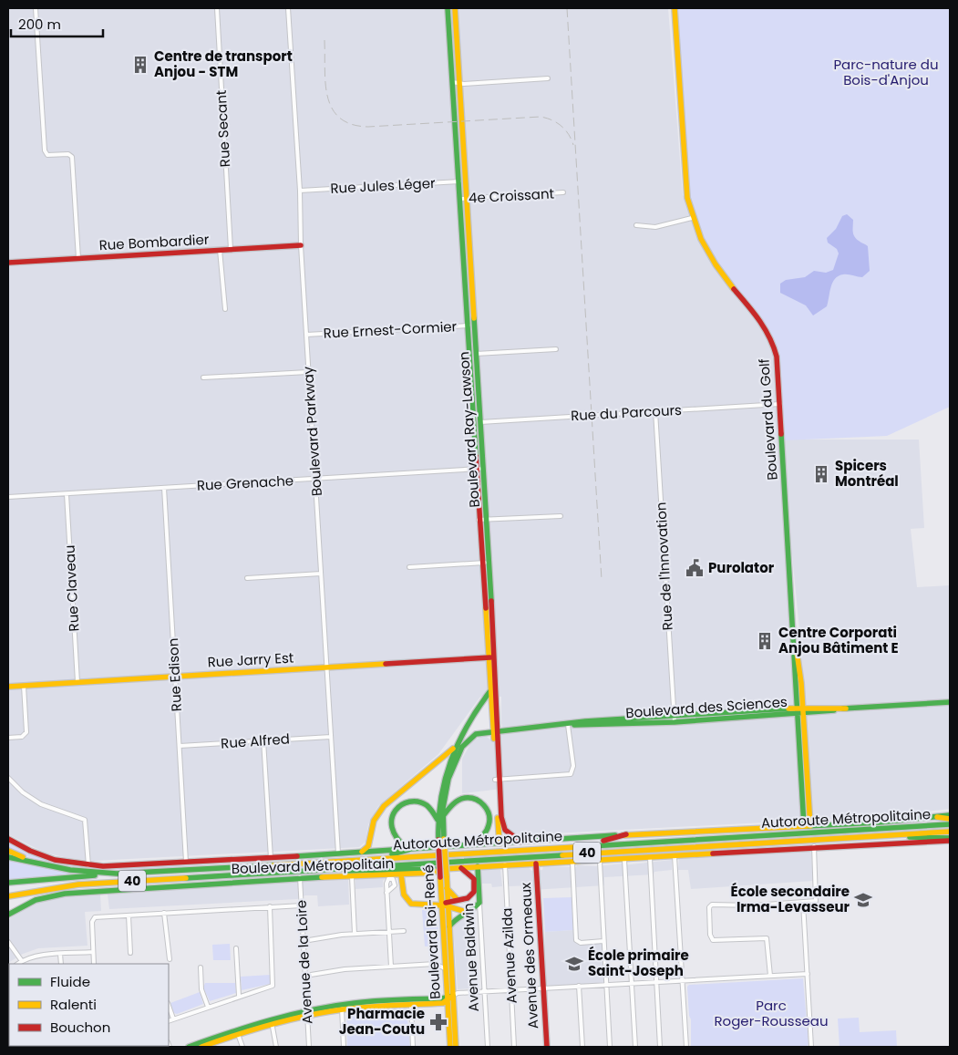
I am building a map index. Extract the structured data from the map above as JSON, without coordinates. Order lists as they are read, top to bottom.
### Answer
{
  "streets": {
    "main road": [
      "Rue Bombardier",
      "Boulevard du Golf",
      "Boulevard Ray-Lawson",
      "Rue Jarry Est",
      "Boulevard des Sciences",
      "Autoroute Métropolitaine",
      "40",
      "Boulevard Métropolitain",
      "Boulevard Roi-René",
      "Avenue des Ormeaux",
      "Avenue Baldwin"
    ],
    "street": [
      "Rue Secant",
      "Rue Jules Léger",
      "4e Croissant",
      "Rue Ernest-Cormier",
      "Rue du Parcours",
      "Boulevard Parkway",
      "Rue Grenache",
      "Rue de l'Innovation",
      "Rue Claveau",
      "Rue Edison",
      "Rue Alfred",
      "Avenue Azilda",
      "Avenue de la Loire"
    ]
  },
  "crossings": [
    ["Rue Secant", "Rue Bombardier"],
    ["Rue Jules Léger", "Boulevard Ray-Lawson"],
    ["Rue Jules Léger", "Boulevard Parkway"],
    ["4e Croissant", "Boulevard Ray-Lawson"],
    ["Rue Bombardier", "Boulevard Parkway"],
    ["Rue Ernest-Cormier", "Boulevard Ray-Lawson"],
    ["Rue Ernest-Cormier", "Boulevard Parkway"],
    ["Rue du Parcours", "Boulevard du Golf"],
    ["Rue du Parcours", "Boulevard Ray-Lawson"],
    ["Rue du Parcours", "Rue de l'Innovation"],
    ["Boulevard du Golf", "Boulevard des Sciences"],
    ["Boulevard du Golf", "Boulevard Métropolitain"],
    ["Boulevard Ray-Lawson", "Rue Grenache"],
    ["Boulevard Ray-Lawson", "Rue Jarry Est"],
    ["Boulevard Ray-Lawson", "Boulevard des Sciences"],
    ["Boulevard Ray-Lawson", "Boulevard Métropolitain"],
    ["Boulevard Ray-Lawson", "Boulevard Roi-René"],
    ["Boulevard Parkway", "Rue Grenache"],
    ["Boulevard Parkway", "Rue Jarry Est"],
    ["Boulevard Parkway", "Rue Alfred"],
    ["Boulevard Parkway", "Boulevard Métropolitain"],
    ["Rue Grenache", "Rue Claveau"],
    ["Rue Grenache", "Rue Edison"],
    ["Rue de l'Innovation", "Boulevard des Sciences"],
    ["Rue Claveau", "Rue Jarry Est"],
    ["Rue Jarry Est", "Rue Edison"],
    ["Rue Edison", "Rue Alfred"],
    ["Rue Edison", "Boulevard Métropolitain"],
    ["Boulevard des Sciences", "Boulevard Roi-René"],
    ["Boulevard Métropolitain", "Avenue Azilda"],
    ["Boulevard Métropolitain", "Avenue des Ormeaux"],
    ["Boulevard Métropolitain", "Avenue Baldwin"],
    ["Boulevard Métropolitain", "Avenue de la Loire"]
  ],
  "parks": ["Parc-nature du Bois-d'Anjou", "Parc Roger-Rousseau"],
  "places": {
    "building": ["Centre de transport Anjou - STM", "Spicers Montréal", "Centre Corporati Anjou Bâtiment E"],
    "public building": ["Purolator"],
    "school or university": ["École secondaire Irma-Levasseur", "École primaire Saint-Joseph"],
    "pharmacy": ["Pharmacie Jean-Coutu"]
  },
  "legend": ["Fluide", "Ralenti", "Bouchon"],
  "scale_bar": "200 m"
}
